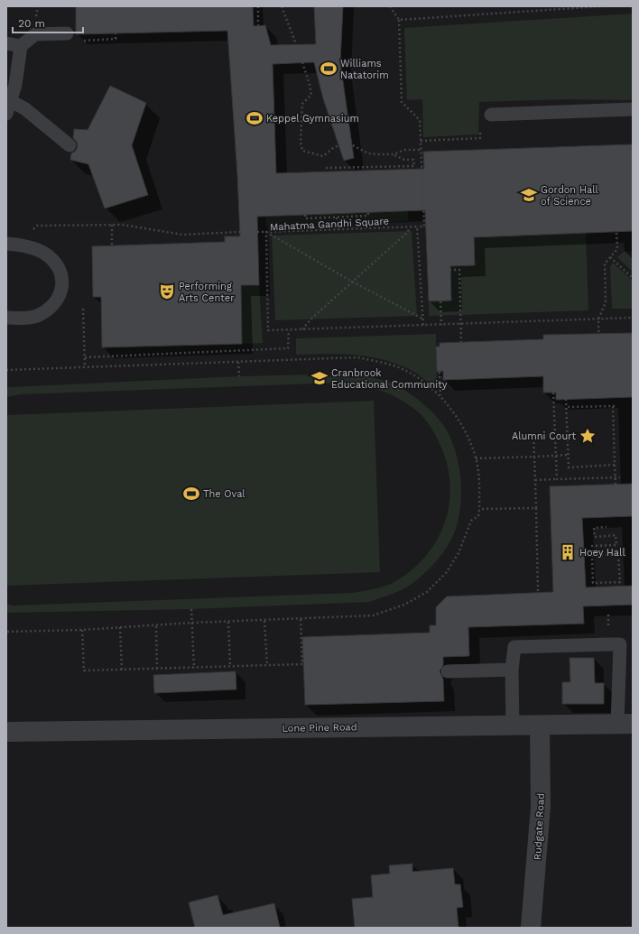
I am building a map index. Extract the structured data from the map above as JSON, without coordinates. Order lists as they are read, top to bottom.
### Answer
{
  "streets": {
    "street": ["Lone Pine Road", "Rudgate Road"],
    "path": ["Mahatma Gandhi Square"]
  },
  "crossings": [
    ["Lone Pine Road", "Rudgate Road"]
  ],
  "places": {
    "sports": ["Williams Natatorim", "Keppel Gymnasium", "The Oval"],
    "school or university": ["Gordon Hall of Science", "Cranbrook Educational Community"],
    "theatre": ["Performing Arts Center"],
    "place": ["Alumni Court"],
    "building": ["Hoey Hall"]
  },
  "scale_bar": "20 m"
}
